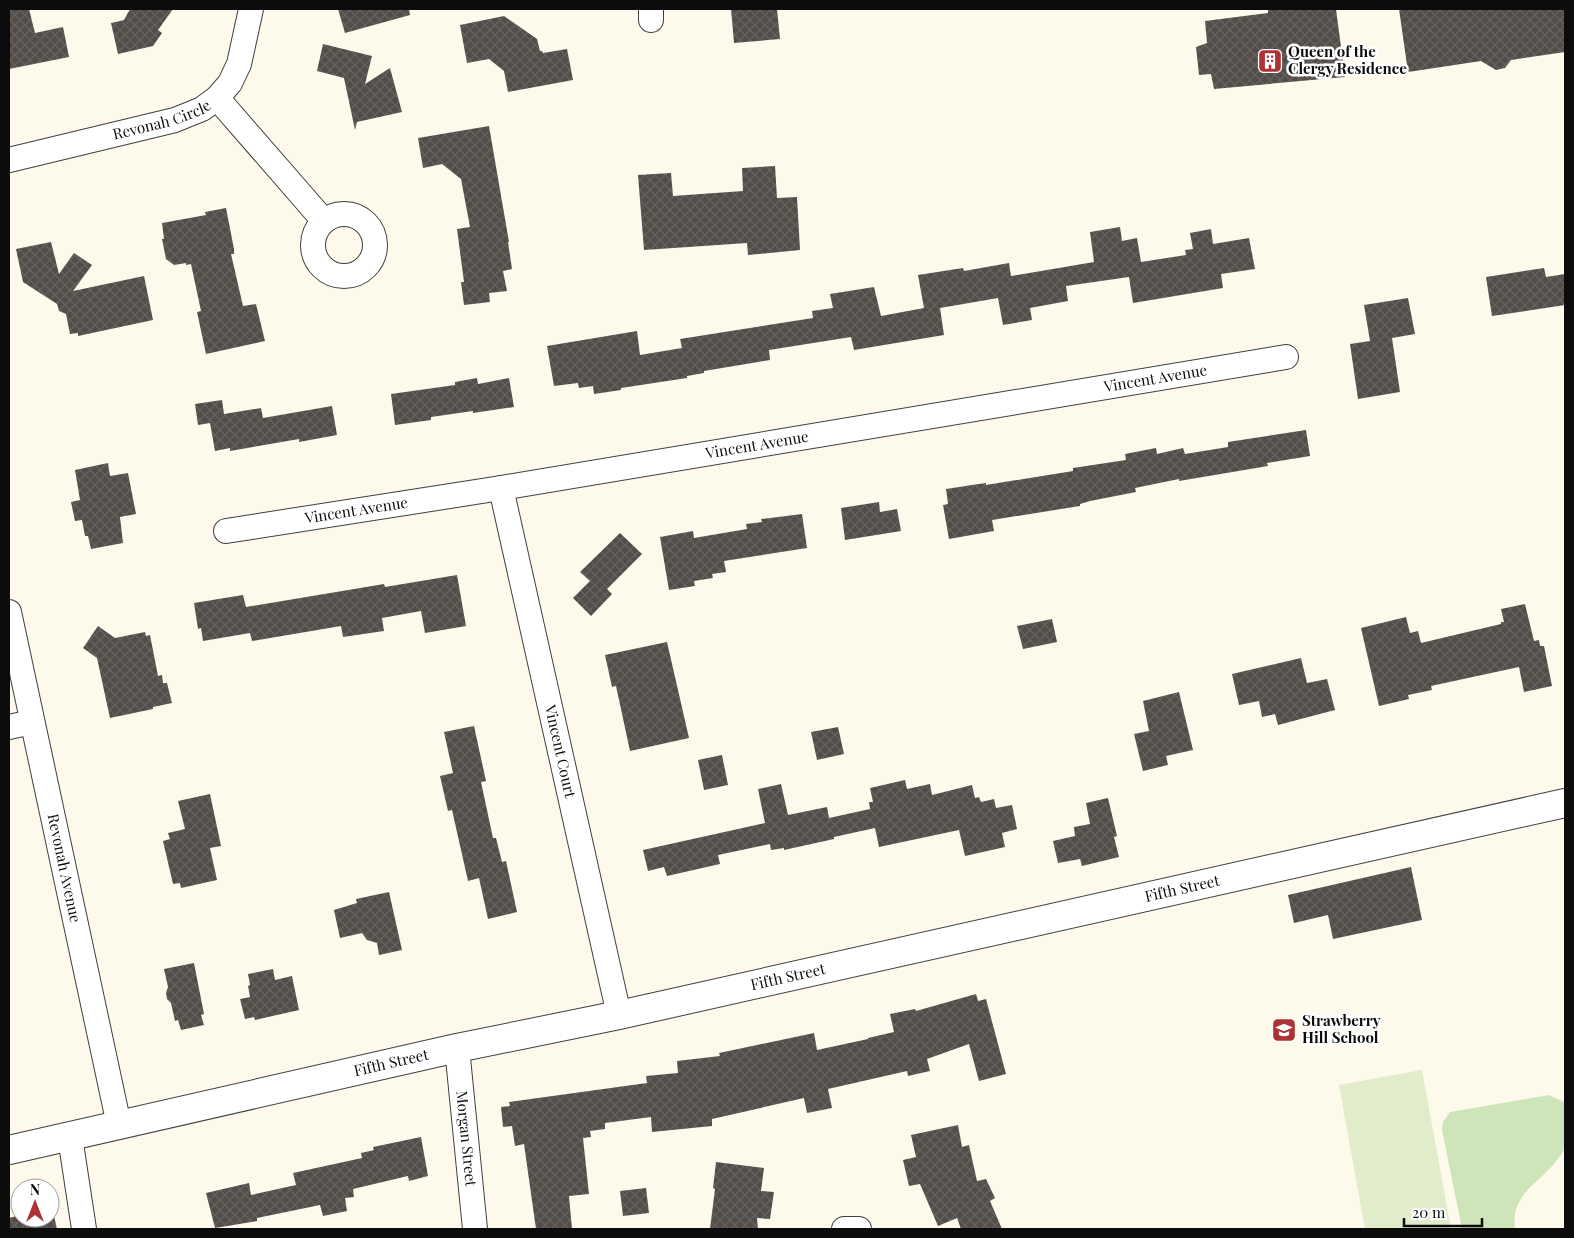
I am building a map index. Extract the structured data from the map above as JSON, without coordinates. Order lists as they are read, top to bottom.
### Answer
{
  "streets": {
    "street": [
      "Revonah Circle",
      "Vincent Avenue",
      "Vincent Court",
      "Revonah Avenue",
      "Fifth Street",
      "Morgan Street"
    ]
  },
  "crossings": [
    ["Vincent Avenue", "Vincent Court"],
    ["Vincent Court", "Fifth Street"],
    ["Revonah Avenue", "Fifth Street"],
    ["Fifth Street", "Morgan Street"]
  ],
  "places": {
    "building": ["Queen of the Clergy Residence"],
    "school or university": ["Strawberry Hill School"]
  },
  "scale_bar": "20 m",
  "north": "top"
}
